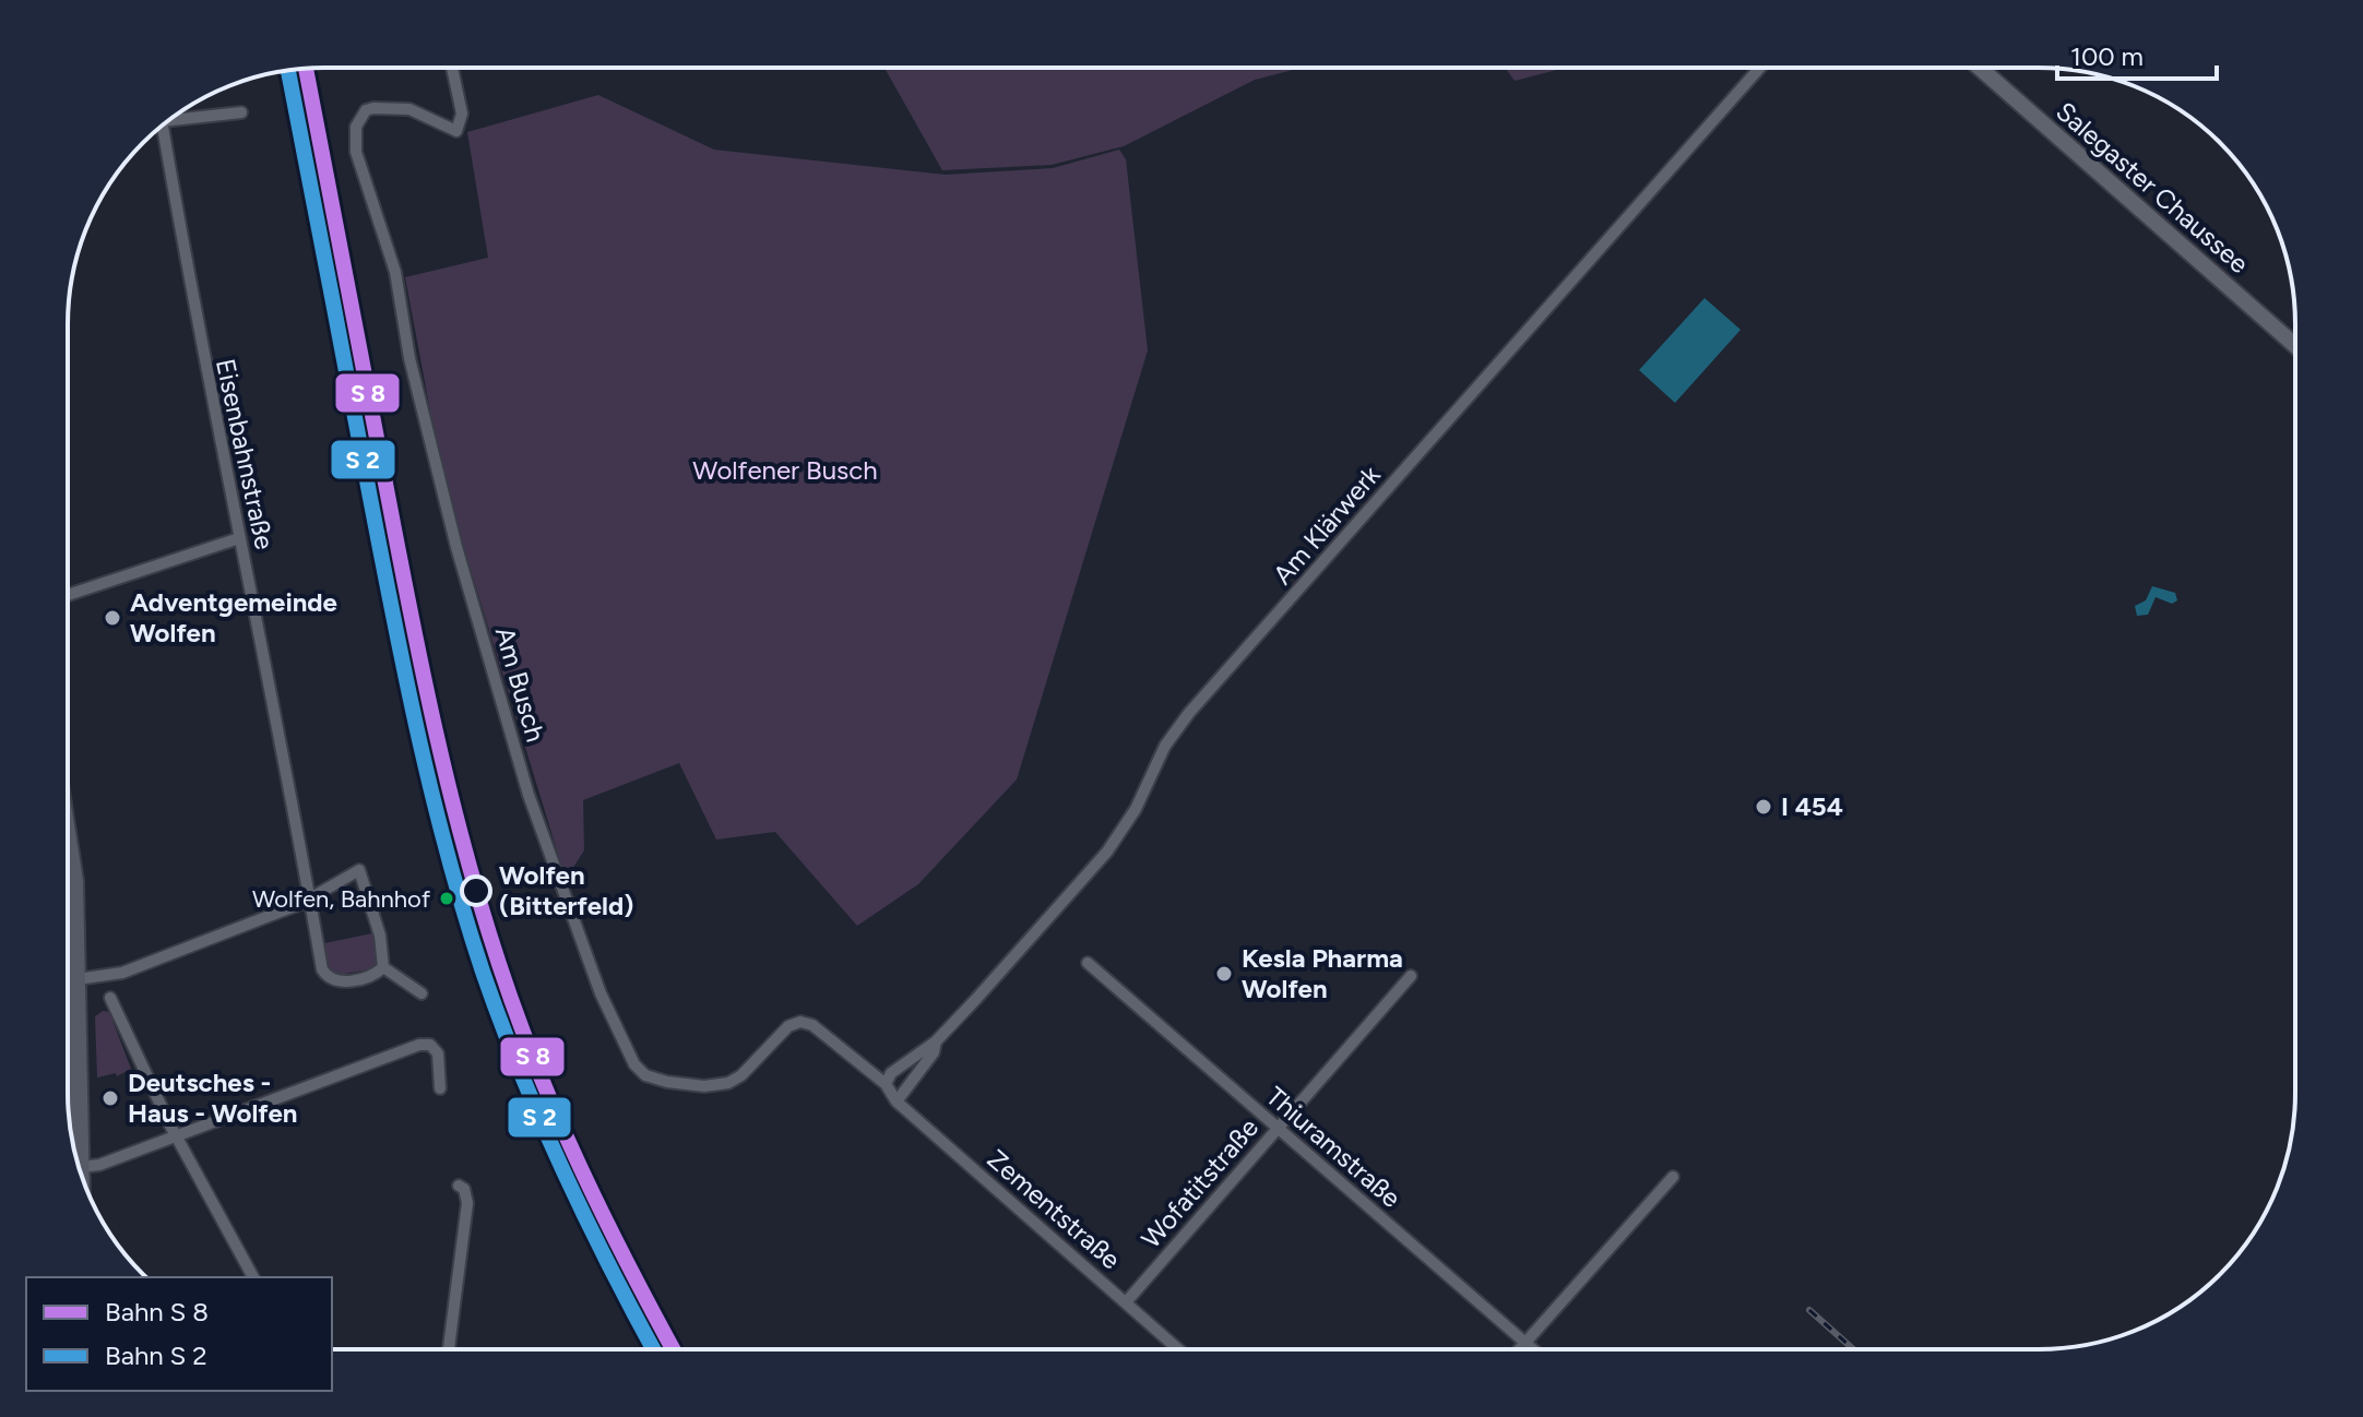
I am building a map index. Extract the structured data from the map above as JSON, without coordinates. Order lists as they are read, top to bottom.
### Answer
{
  "streets": {
    "main road": ["Salegaster Chaussee"],
    "street": [
      "Eisenbahnstraße",
      "Am Klärwerk",
      "Am Busch",
      "Thiuramstraße",
      "Wofatitstraße",
      "Zementstraße"
    ]
  },
  "crossings": [
    ["Am Klärwerk", "Am Busch"],
    ["Am Klärwerk", "Zementstraße"],
    ["Am Busch", "Zementstraße"],
    ["Thiuramstraße", "Wofatitstraße"],
    ["Wofatitstraße", "Zementstraße"]
  ],
  "parks": ["Wolfener Busch"],
  "places": [
    "Adventgemeinde Wolfen",
    "I 454",
    "Wolfen (Bitterfeld)",
    "Wolfen, Bahnhof",
    "Kesla Pharma Wolfen",
    "Deutsches - Haus - Wolfen"
  ],
  "legend": ["Bahn S 8", "Bahn S 2"],
  "scale_bar": "100 m"
}
